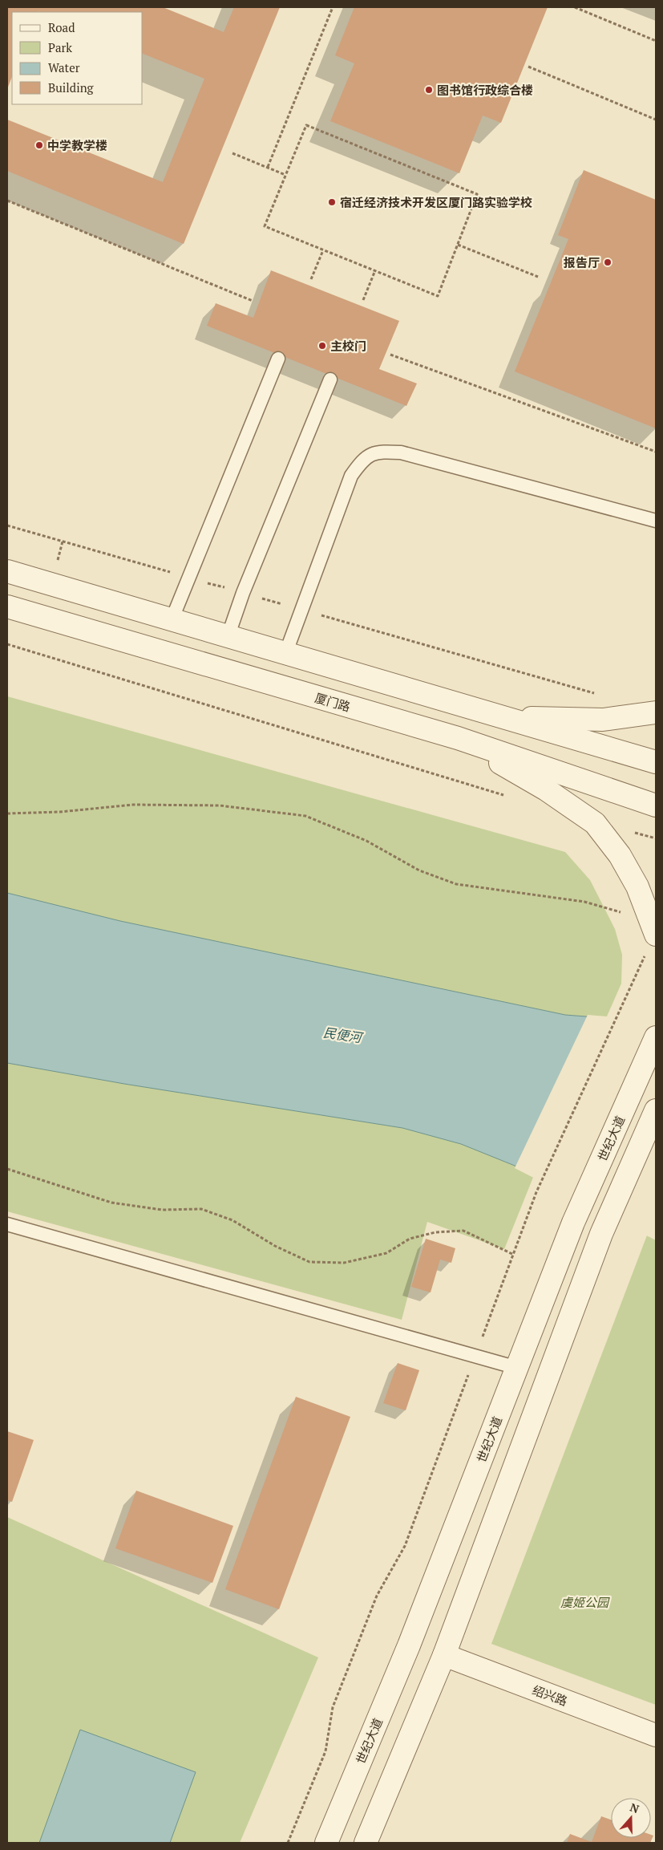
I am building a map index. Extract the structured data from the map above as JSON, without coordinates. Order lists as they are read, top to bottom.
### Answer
{
  "streets": {
    "street": ["厦门路", "世纪大道", "绍兴路"]
  },
  "water": ["民便河"],
  "parks": ["虞姬公园"],
  "places": [
    "图书馆行政综合楼",
    "中学教学楼",
    "宿迁经济技术开发区厦门路实验学校",
    "报告厅",
    "主校门"
  ],
  "legend": [
    "Road",
    "Park",
    "Water",
    "Building"
  ],
  "north": "top"
}
